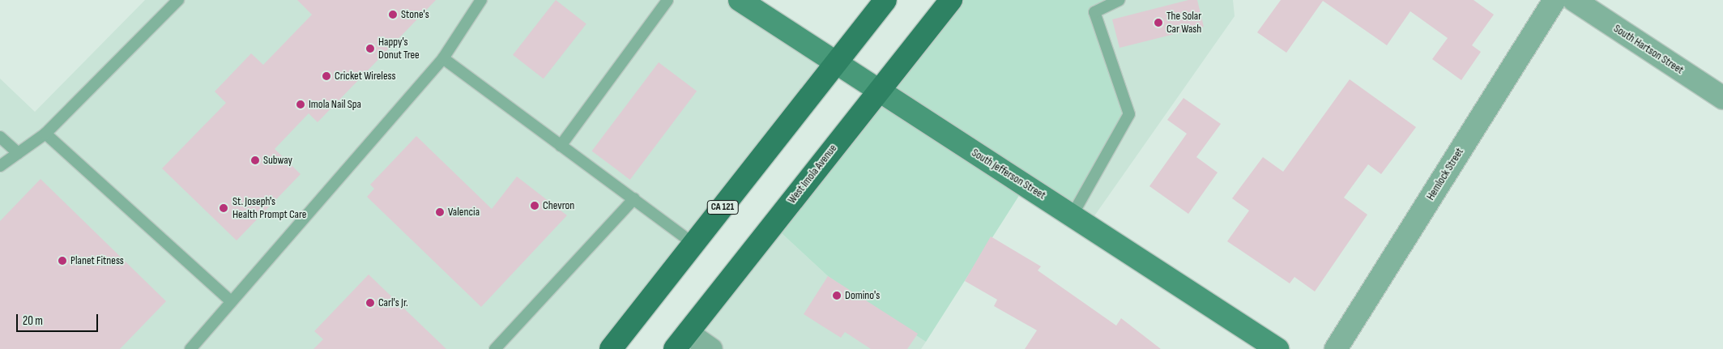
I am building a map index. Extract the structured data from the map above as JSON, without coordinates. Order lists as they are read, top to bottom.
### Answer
{
  "streets": {
    "main road": ["West Imola Avenue", "CA 121"],
    "street": ["South Hartson Street", "South Jefferson Street", "Hemlock Street"]
  },
  "crossings": [
    ["West Imola Avenue", "South Jefferson Street"],
    ["South Jefferson Street", "CA 121"]
  ],
  "places": [
    "Stone's",
    "The Solar Car Wash",
    "Happy's Donut Tree",
    "Cricket Wireless",
    "Imola Nail Spa",
    "Subway",
    "Chevron",
    "St. Joseph's Health Prompt Care",
    "Valencia",
    "Planet Fitness",
    "Domino's",
    "Carl's Jr."
  ],
  "scale_bar": "20 m"
}
